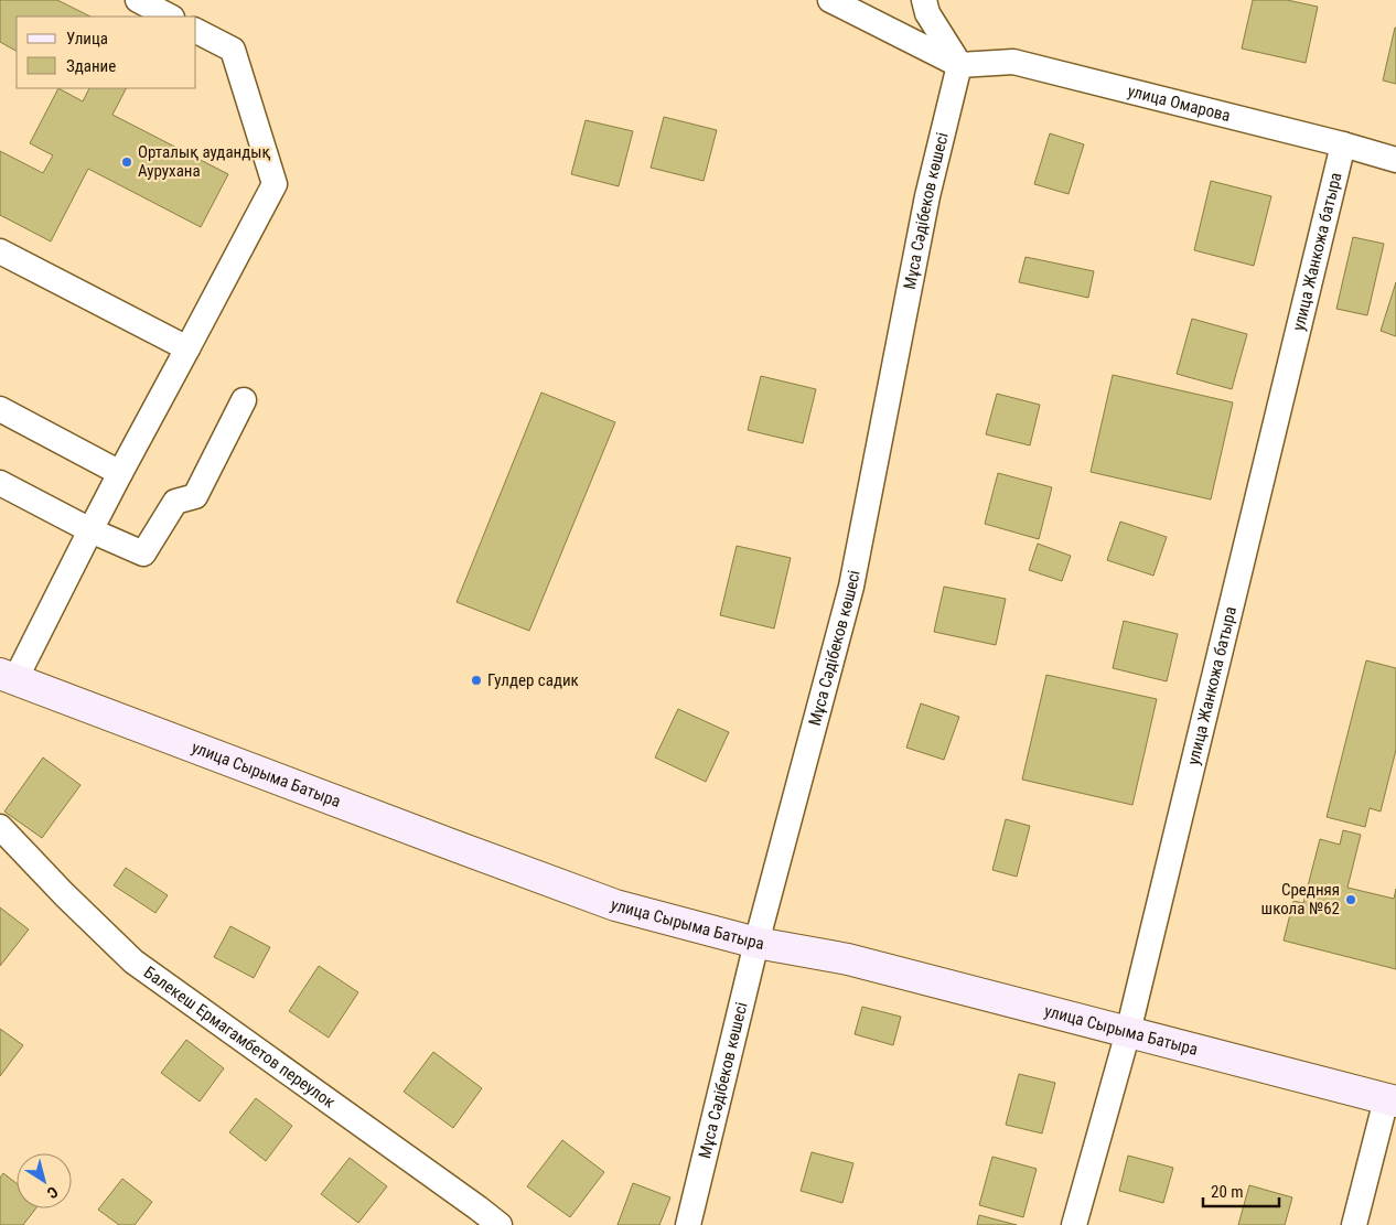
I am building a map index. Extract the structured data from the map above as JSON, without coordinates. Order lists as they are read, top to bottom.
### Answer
{
  "streets": {
    "street": [
      "улица Омарова",
      "Мұса Сәдібеков көшесі",
      "улица Жанкожа батыра",
      "улица Сырыма Батыра",
      "Балекеш Ермагамбетов переулок"
    ]
  },
  "crossings": [
    ["улица Омарова", "Мұса Сәдібеков көшесі"],
    ["улица Омарова", "улица Жанкожа батыра"],
    ["Мұса Сәдібеков көшесі", "улица Сырыма Батыра"],
    ["улица Жанкожа батыра", "улица Сырыма Батыра"]
  ],
  "places": ["Орталық аудандық Аурухана", "Гулдер садик", "Средняя школа №62"],
  "legend": ["Улица", "Здание"],
  "scale_bar": "20 m",
  "north": "bottom right"
}
